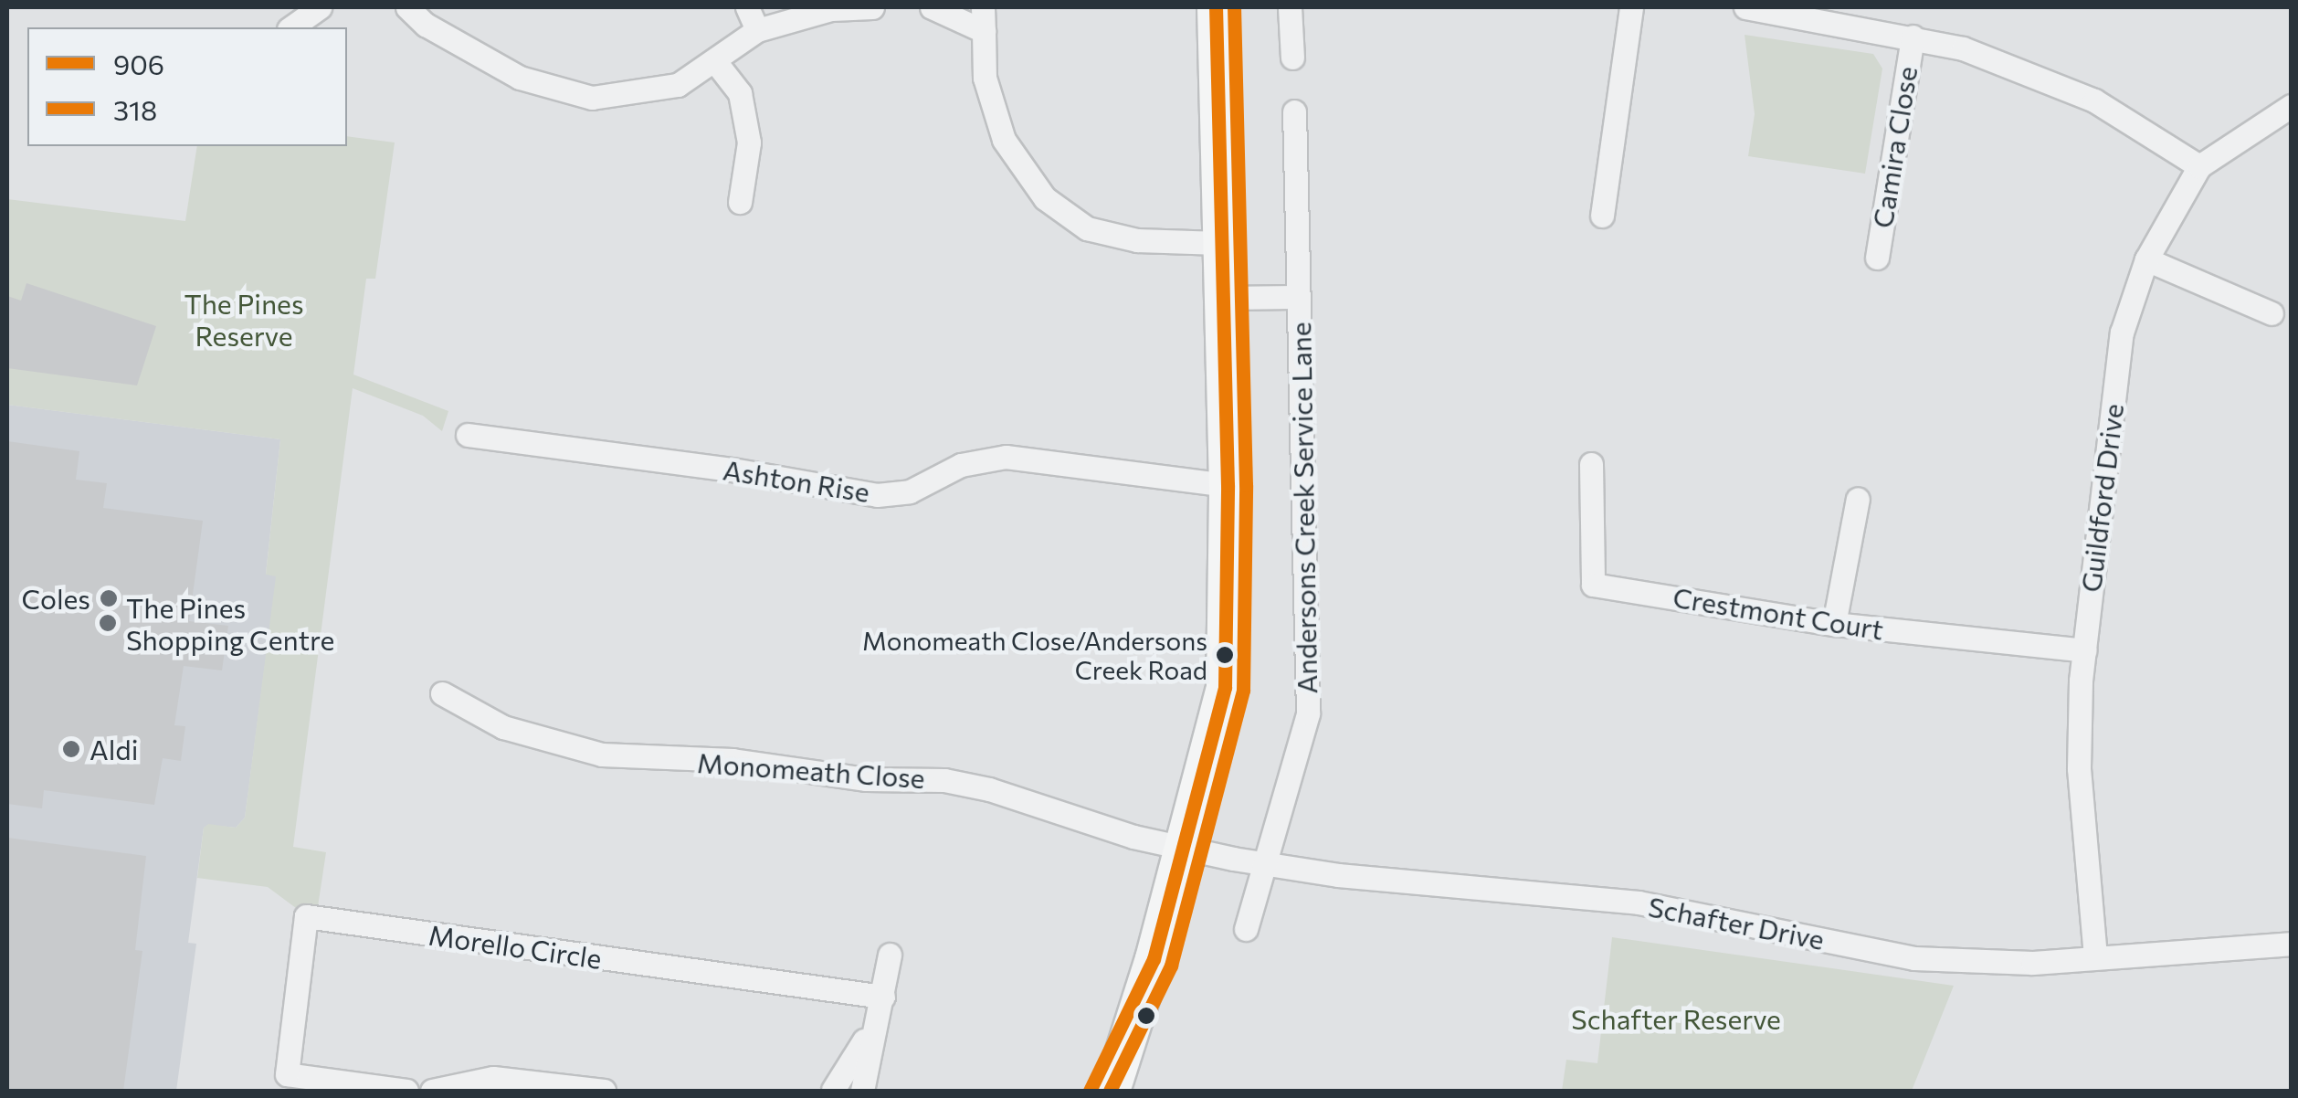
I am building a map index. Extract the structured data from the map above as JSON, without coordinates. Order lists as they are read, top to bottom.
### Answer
{
  "streets": {
    "street": [
      "Camira Close",
      "Ashton Rise",
      "Guildford Drive",
      "Andersons Creek Service Lane",
      "Crestmont Court",
      "Monomeath Close",
      "Schafter Drive",
      "Morello Circle"
    ]
  },
  "crossings": [
    ["Guildford Drive", "Crestmont Court"],
    ["Guildford Drive", "Schafter Drive"],
    ["Andersons Creek Service Lane", "Schafter Drive"],
    ["Monomeath Close", "Schafter Drive"]
  ],
  "parks": ["The Pines Reserve", "Schafter Reserve"],
  "places": [
    "Coles",
    "The Pines Shopping Centre",
    "Monomeath Close/Andersons Creek Road",
    "Aldi"
  ],
  "lines": ["transit line 906", "transit line 318"],
  "legend": ["906", "318"]
}
